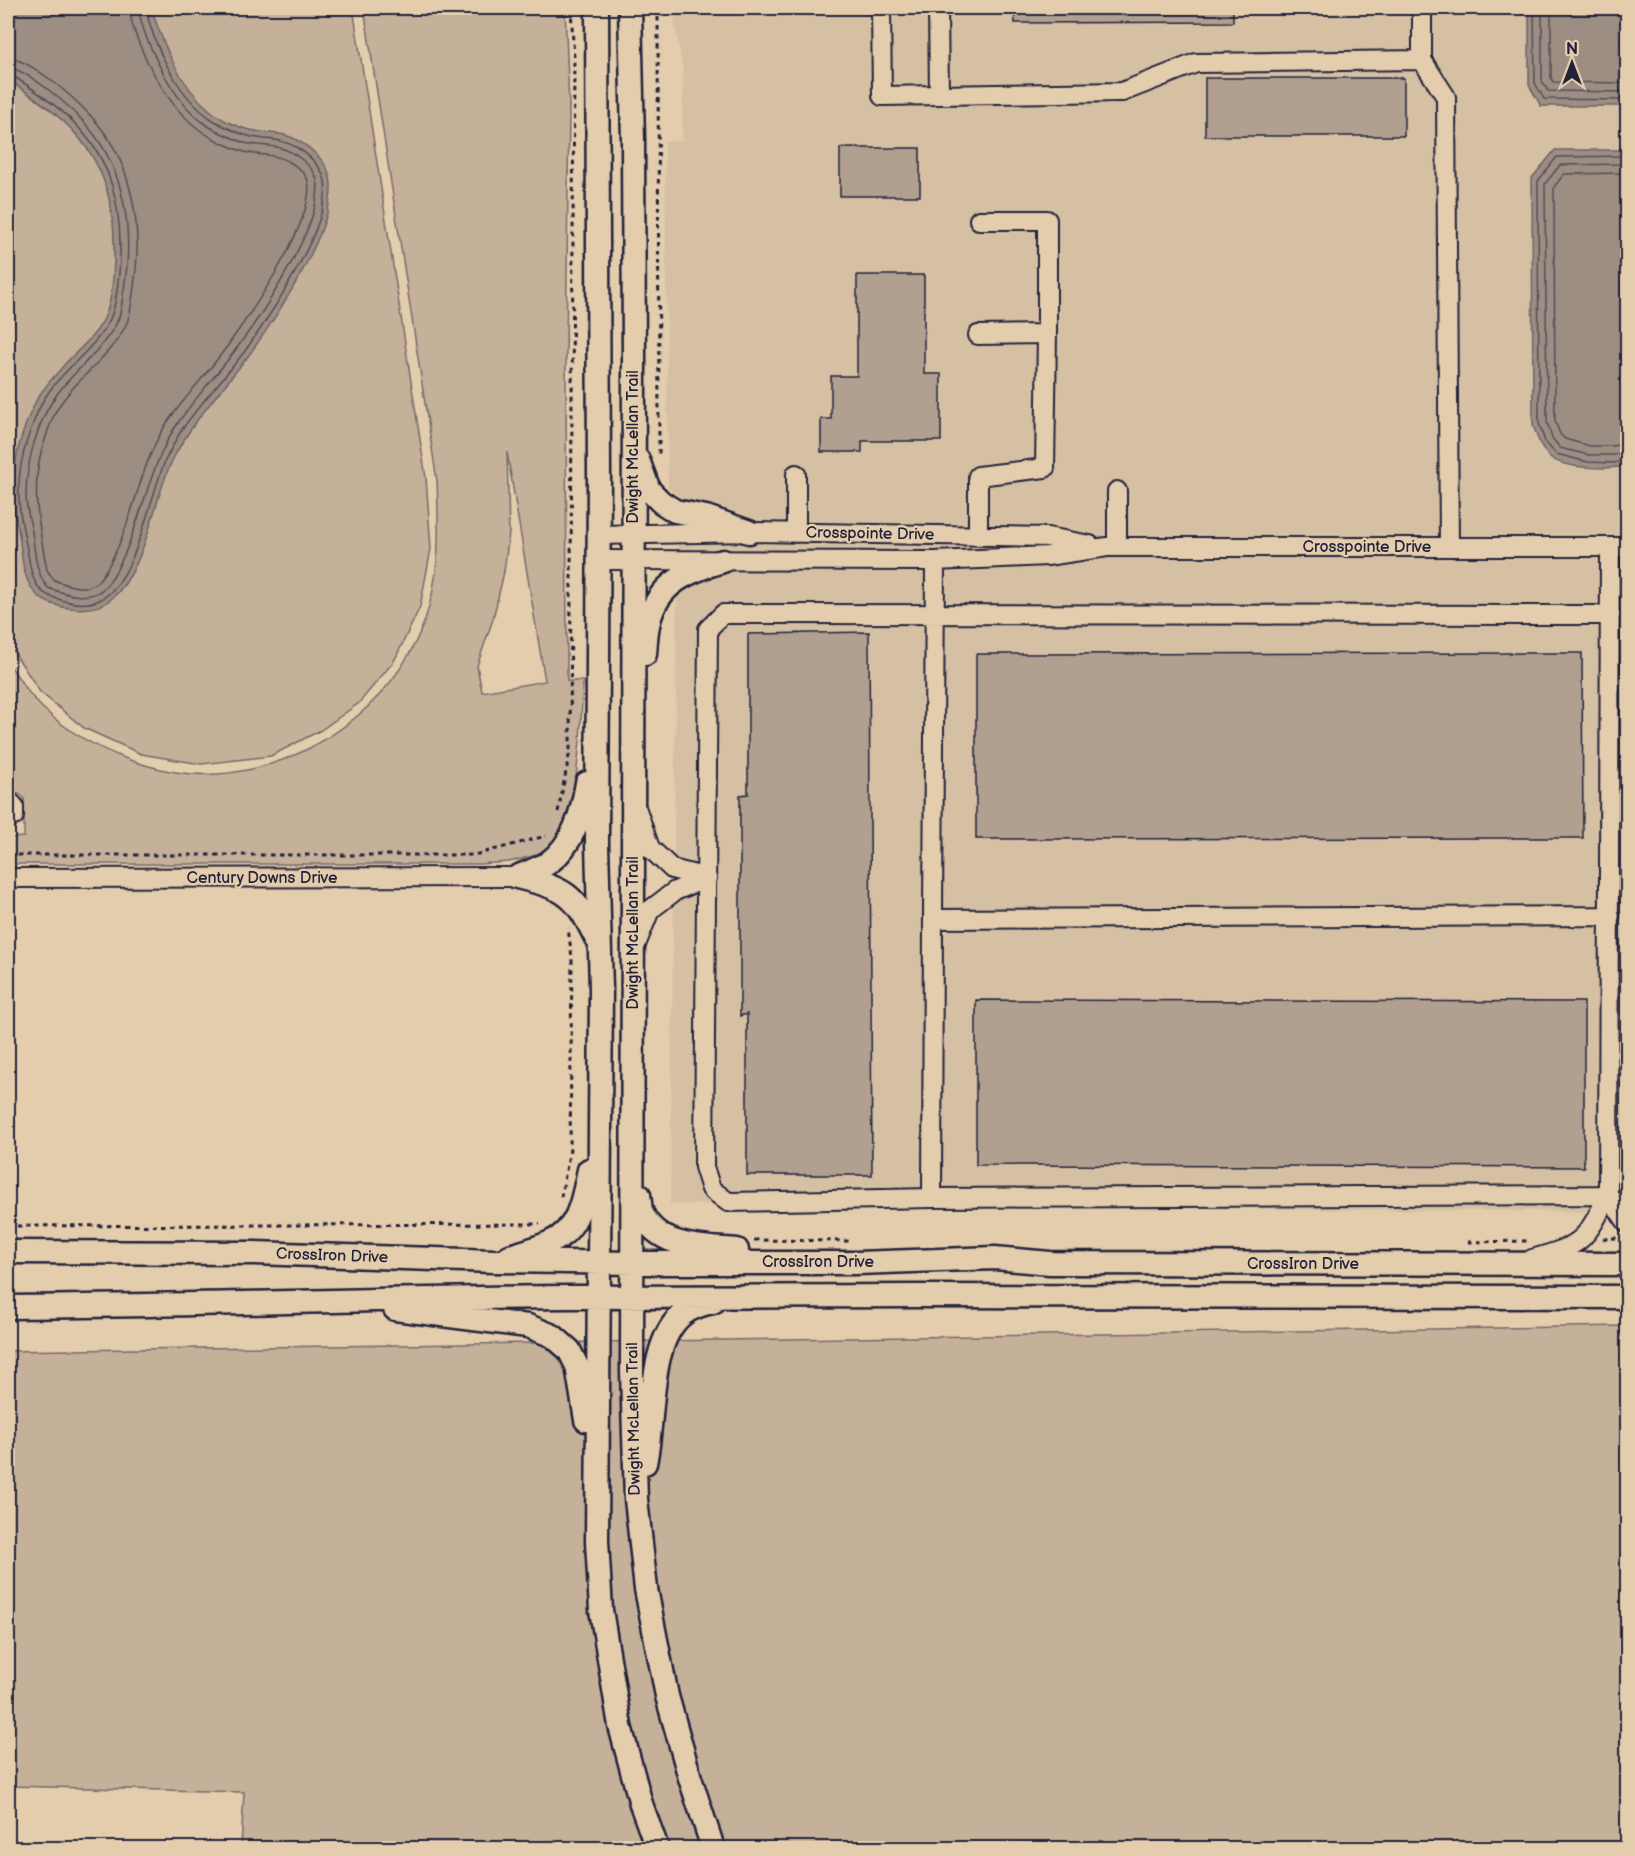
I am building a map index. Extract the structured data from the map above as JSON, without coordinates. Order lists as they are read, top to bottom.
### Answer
{
  "streets": {
    "main road": ["Dwight McLellan Trail", "CrossIron Drive"],
    "street": ["Crosspointe Drive", "Century Downs Drive"]
  },
  "crossings": [
    ["Dwight McLellan Trail", "Crosspointe Drive"],
    ["Dwight McLellan Trail", "CrossIron Drive"]
  ],
  "north": "top"
}
